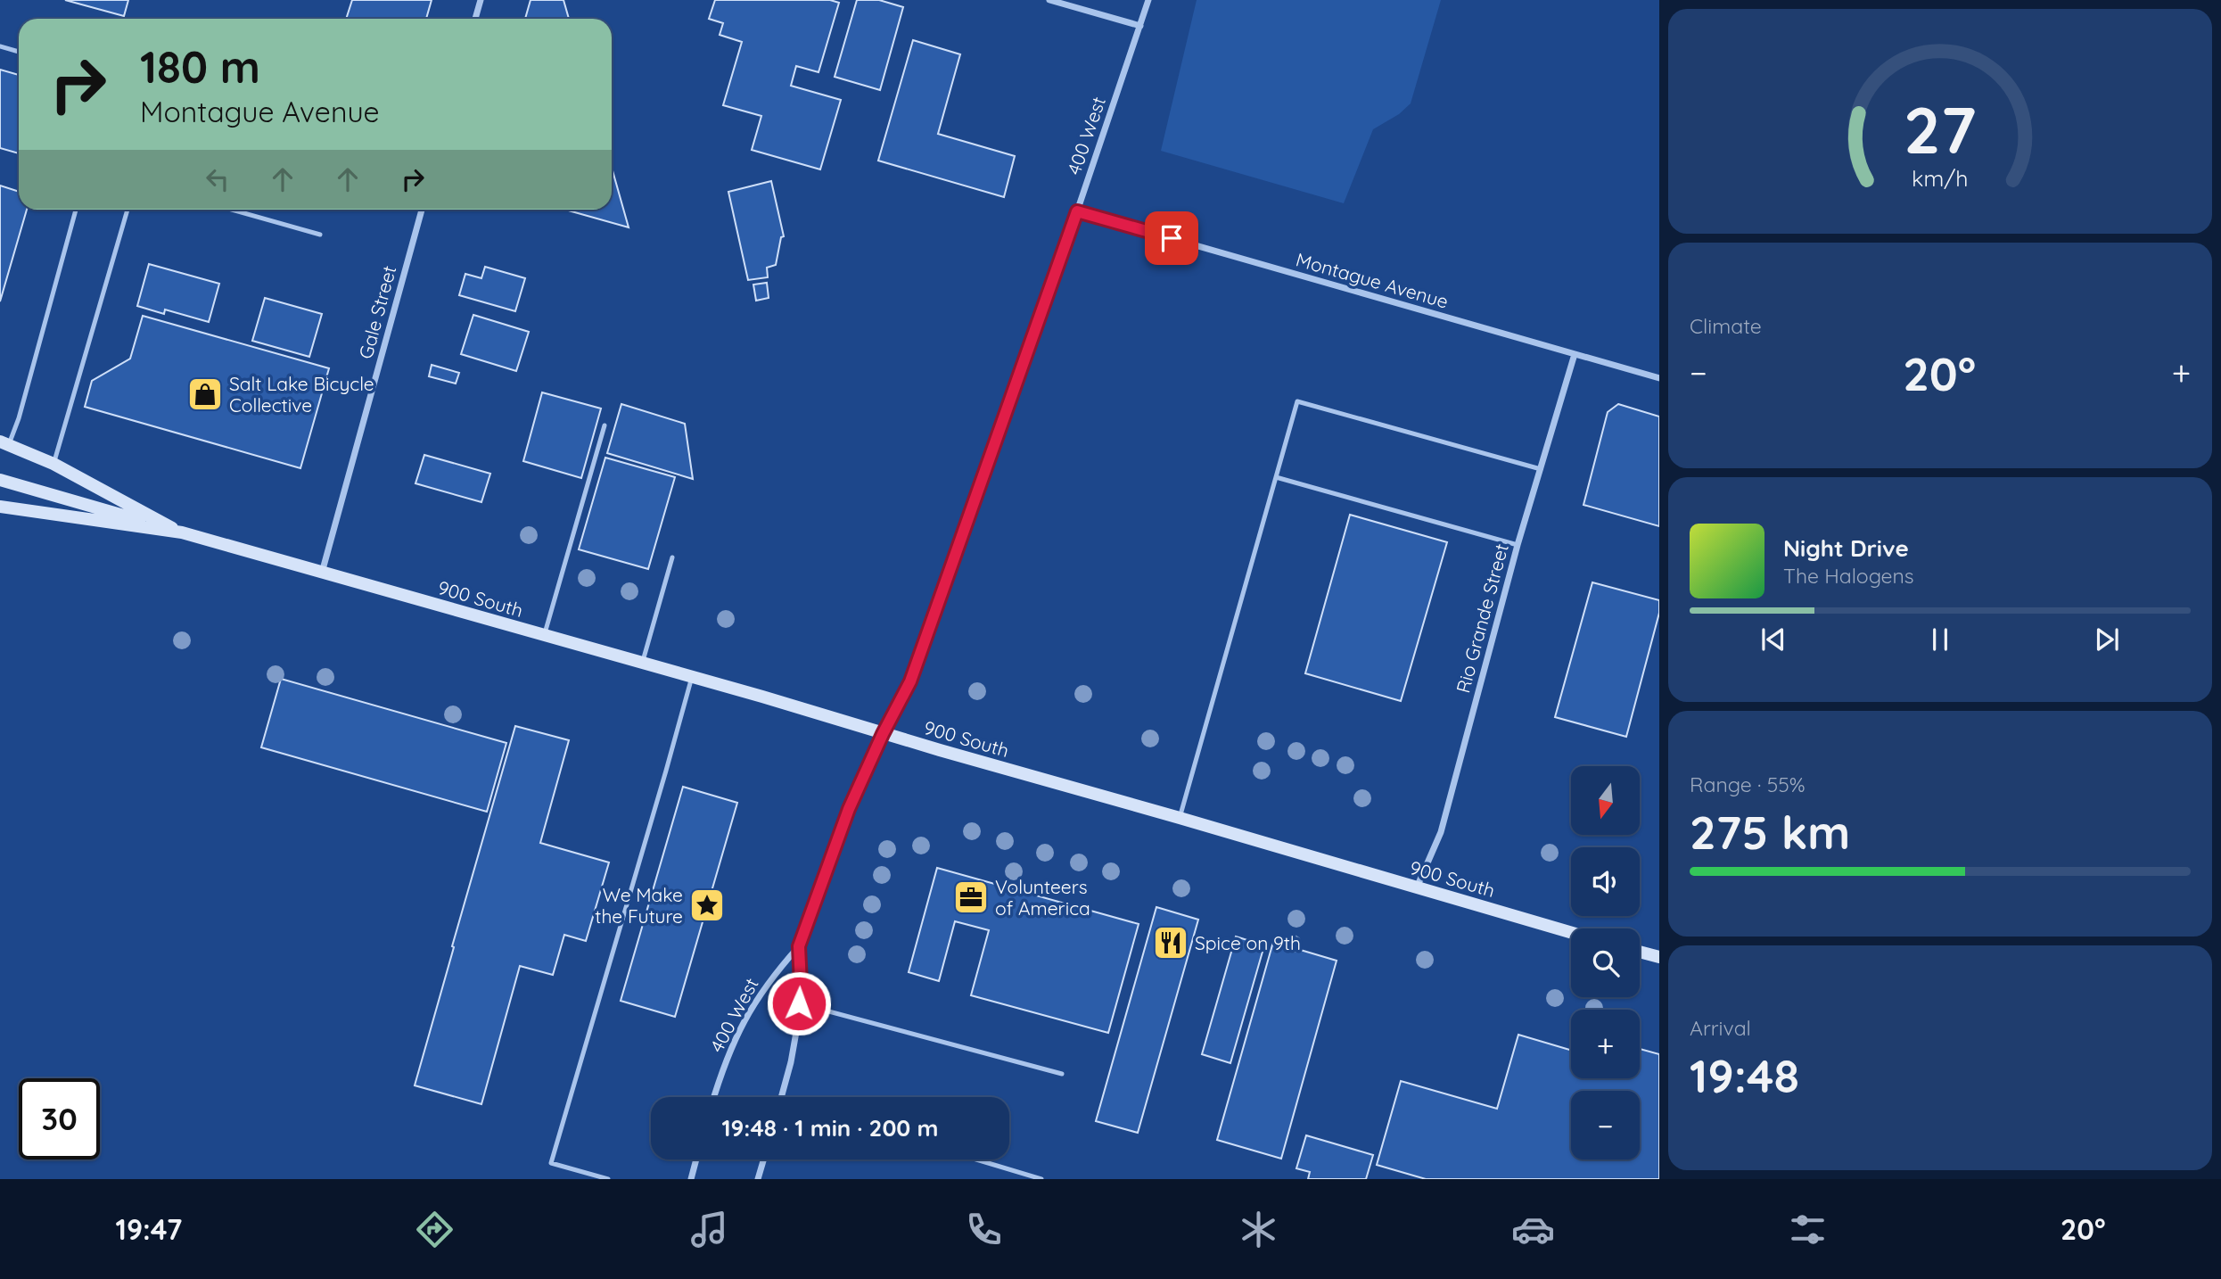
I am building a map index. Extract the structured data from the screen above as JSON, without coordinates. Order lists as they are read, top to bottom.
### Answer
{
  "streets": {
    "street": [
      "400 West",
      "Montague Avenue",
      "Gale Street",
      "900 South",
      "Rio Grande Street"
    ]
  },
  "crossings": [
    ["400 West", "Montague Avenue"],
    ["400 West", "900 South"],
    ["Montague Avenue", "Rio Grande Street"],
    ["Gale Street", "900 South"],
    ["900 South", "Rio Grande Street"]
  ],
  "places": {
    "shop": ["Salt Lake Bicycle Collective"],
    "office": ["Volunteers of America"],
    "place": ["We Make the Future"],
    "restaurant": ["Spice on 9th"]
  },
  "north": "bottom",
  "page": {
    "turn": ["180 m", "Montague Avenue"],
    "tile": [
      "Climate",
      ["Range · 55%", "275 km"],
      ["Arrival", "19:48"]
    ],
    "heat": ["−", "20°", "+"],
    "song": ["Night Drive", "The Halogens"],
    "map_buttons": ["+", "−"],
    "limit": "30",
    "trip": "19:48 · 1 min · 200 m",
    "tabs": ["19:47", "20°"],
    "gauge": ["27", "km/h"]
  }
}
